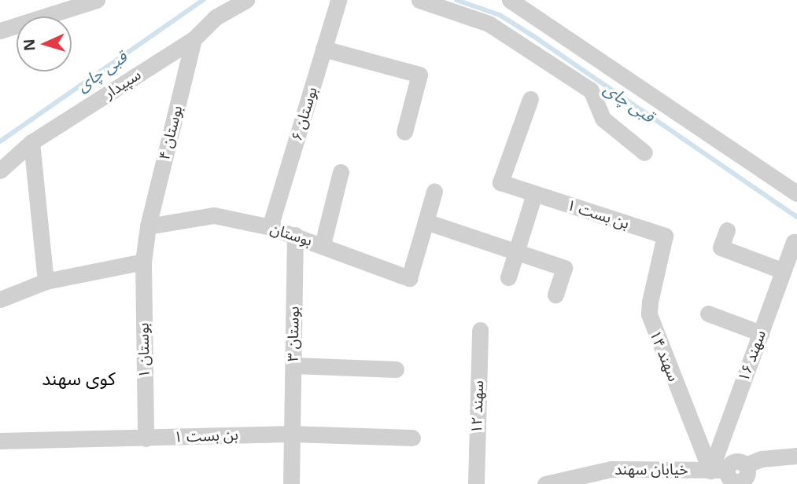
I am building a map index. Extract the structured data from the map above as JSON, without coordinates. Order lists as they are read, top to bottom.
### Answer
{
  "streets": {
    "street": [
      "سپیدار",
      "بوستان ۶",
      "بوستان ۴",
      "بن بست ۱",
      "بوستان",
      "بوستان ۳",
      "بوستان ۱",
      "سهند ۱۴",
      "سهند ۱۶",
      "سهند ۱۲",
      "خیابان سهند"
    ]
  },
  "crossings": [
    ["سپیدار", "بوستان ۴"],
    ["بوستان ۶", "بوستان"],
    ["بوستان ۴", "بوستان"],
    ["بن بست ۱", "بوستان ۳"],
    ["بن بست ۱", "بوستان ۱"],
    ["بن بست ۱", "سهند ۱۴"],
    ["بوستان", "بوستان ۳"],
    ["سهند ۱۴", "سهند ۱۶"],
    ["سهند ۱۴", "خیابان سهند"],
    ["سهند ۱۶", "خیابان سهند"]
  ],
  "districts": ["کوی سهند"],
  "water": ["قبی چای"],
  "north": "left"
}
